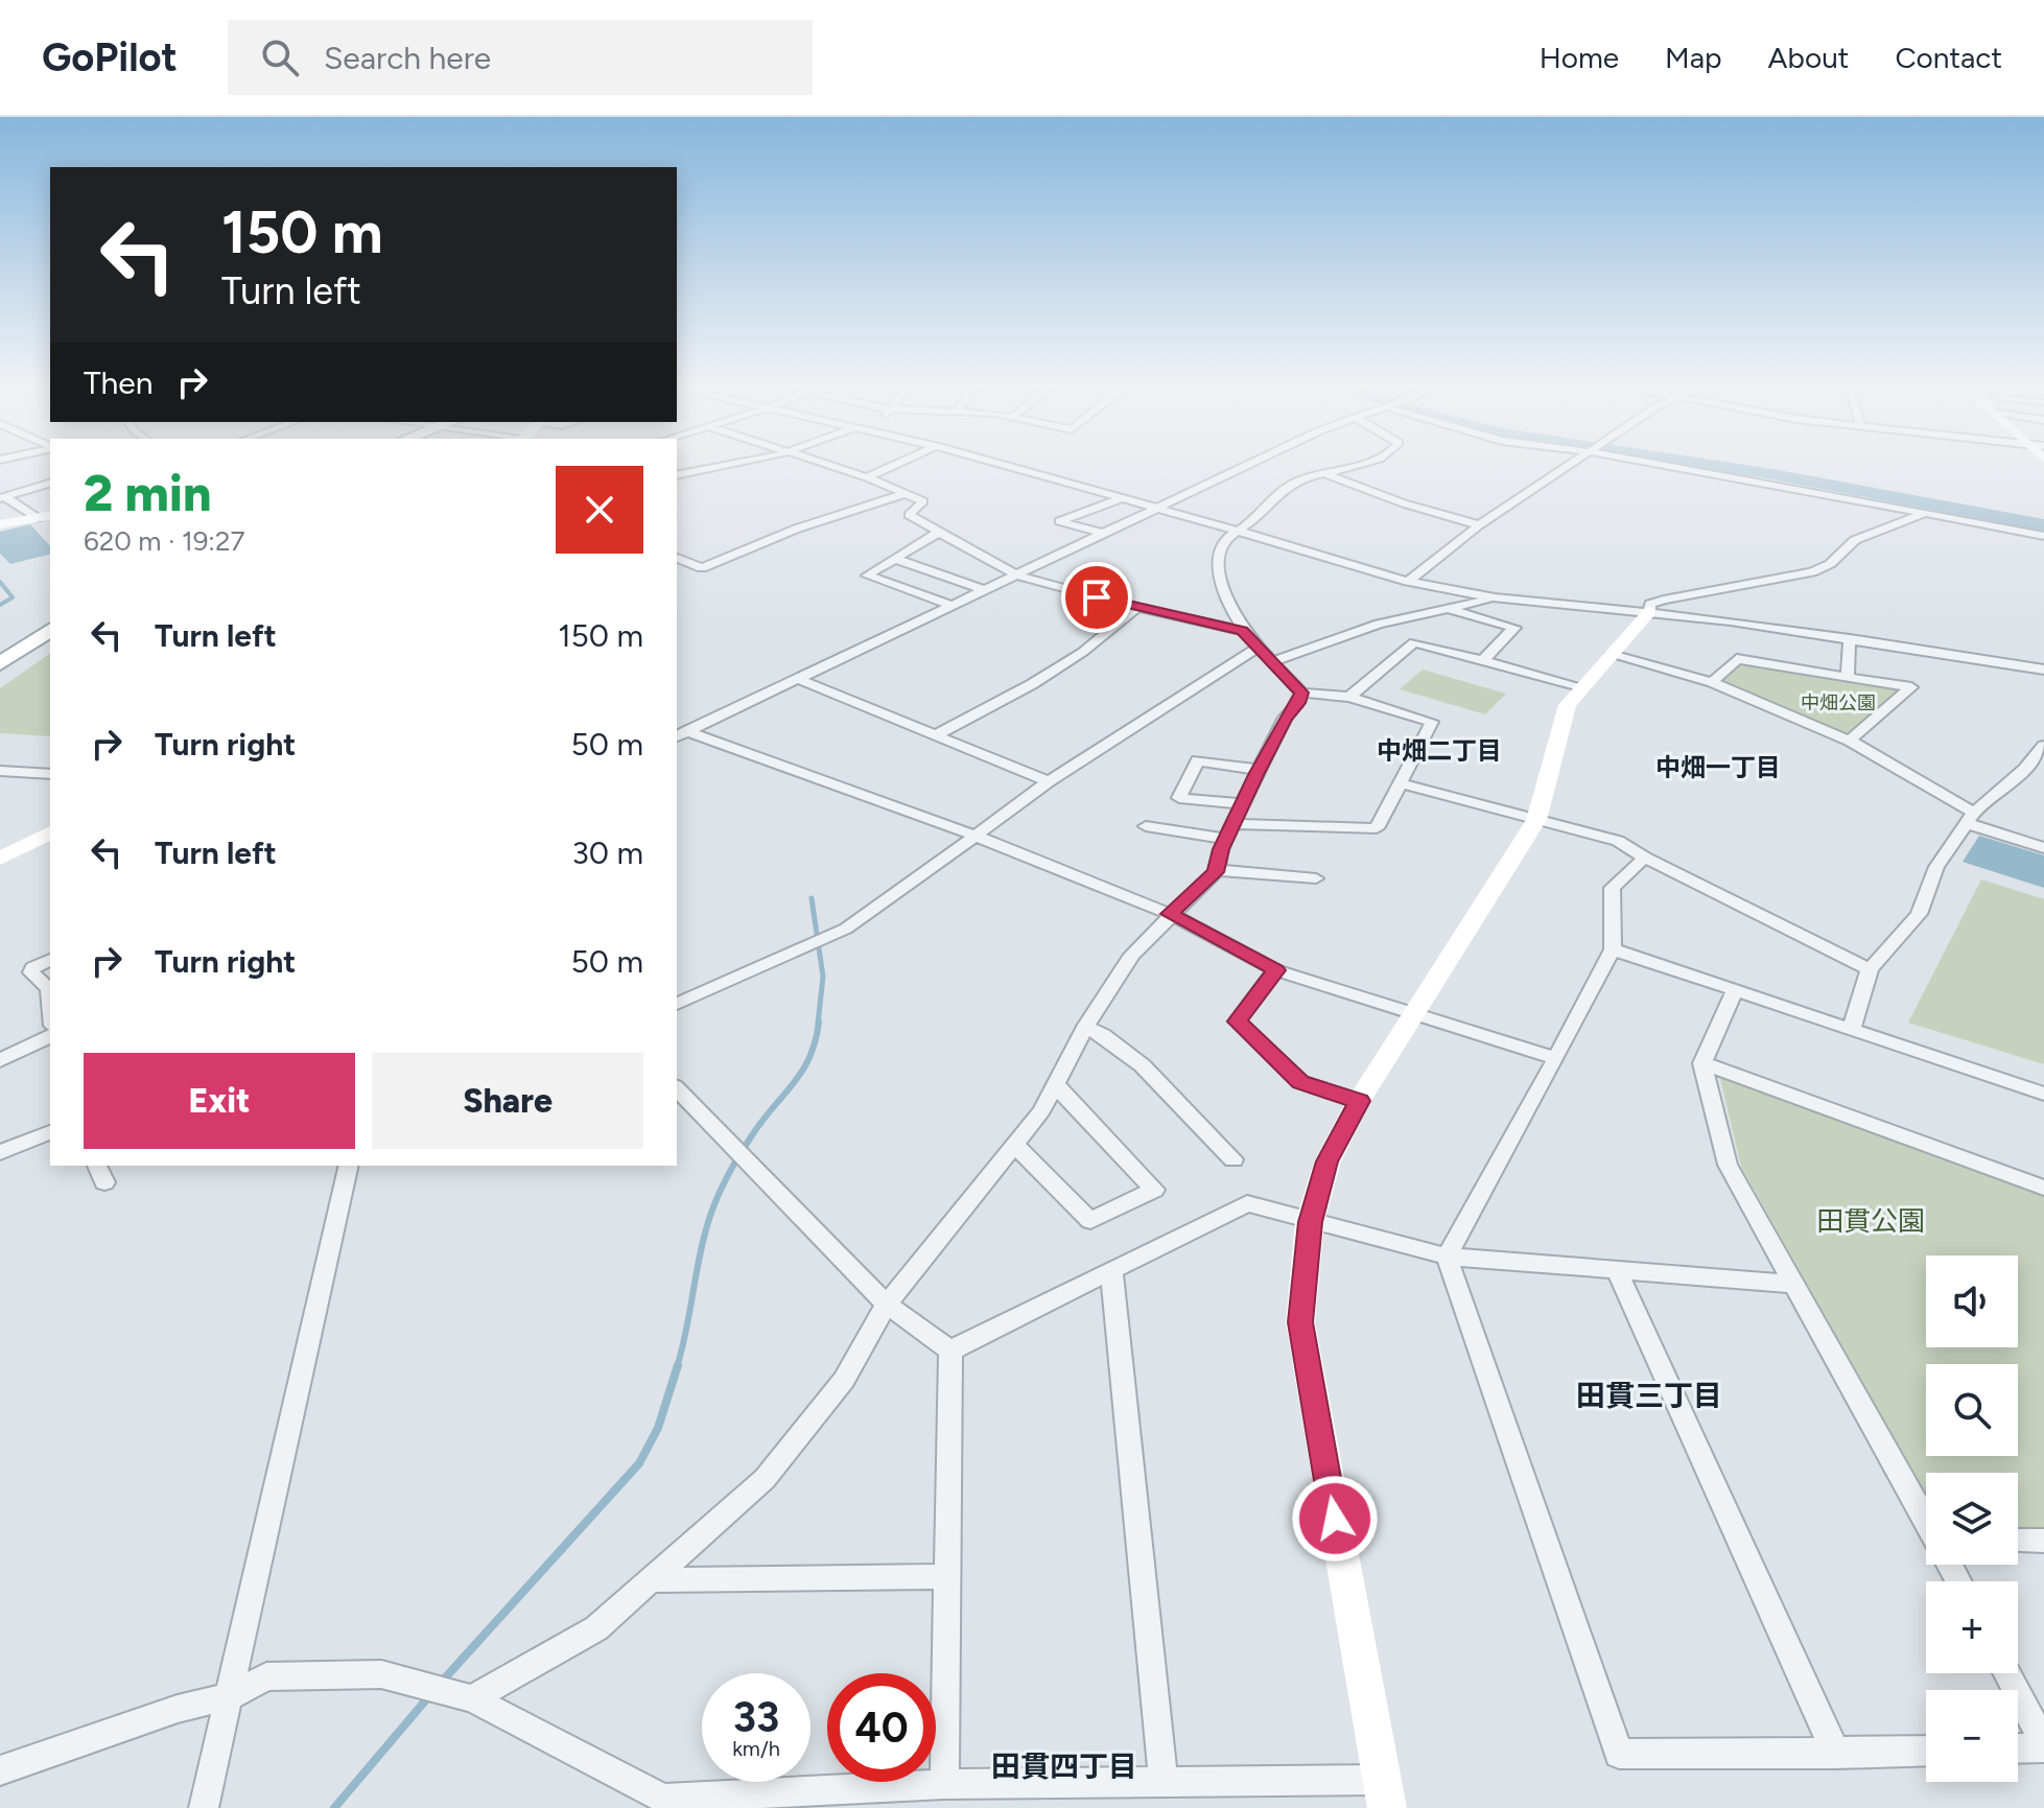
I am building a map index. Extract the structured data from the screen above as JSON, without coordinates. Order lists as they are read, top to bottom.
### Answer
{
  "districts": [
    "中畑二丁目",
    "中畑一丁目",
    "田貫三丁目",
    "田貫四丁目"
  ],
  "parks": ["中畑公園", "田貫公園"],
  "page": {
    "header": "GoPilot",
    "search": "Search here",
    "nav": [
      "Home",
      "Map",
      "About",
      "Contact"
    ],
    "turn": ["150 m", "Turn left"],
    "then": "Then",
    "heading": ["2 min", "620 m · 19:27"],
    "list": [
      {
        "name": "Turn left",
        "value": "150 m"
      },
      {
        "name": "Turn right",
        "value": "50 m"
      },
      {
        "name": "Turn left",
        "value": "30 m"
      },
      {
        "name": "Turn right",
        "value": "50 m"
      }
    ],
    "buttons": ["Exit", "Share"],
    "map_buttons": ["+", "−"],
    "speed": "33 km/h",
    "limit": "40"
  }
}
